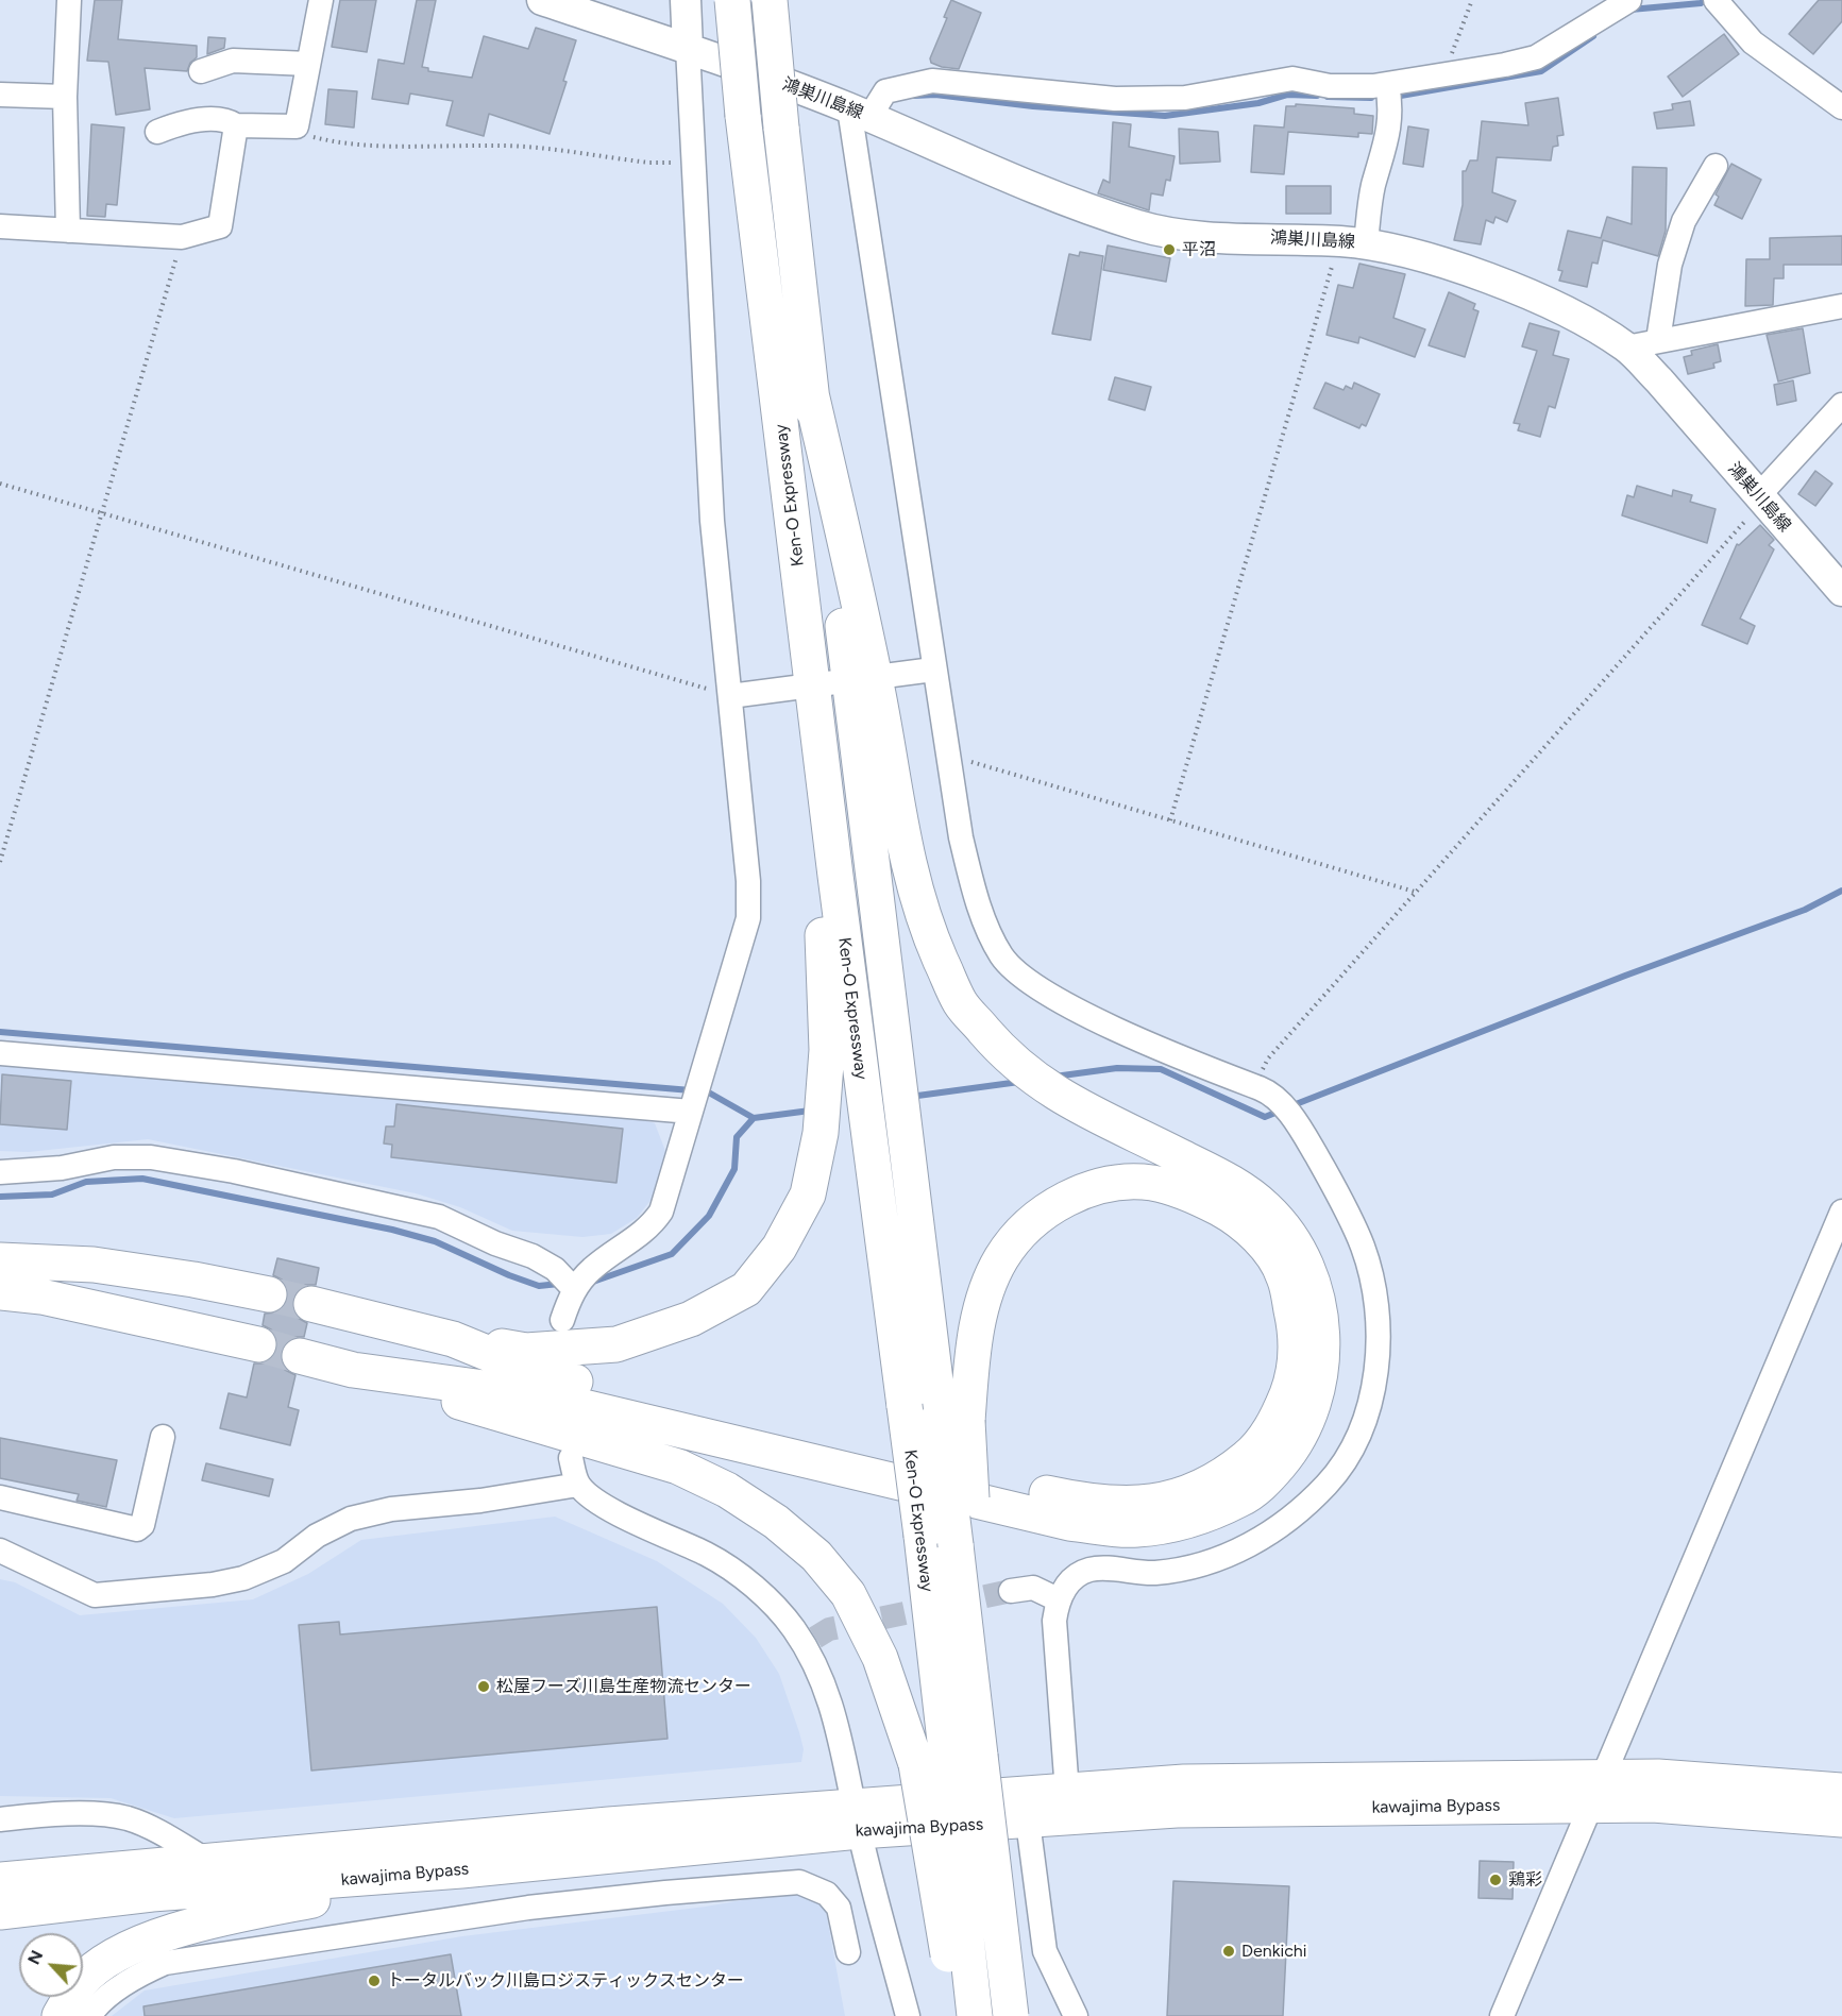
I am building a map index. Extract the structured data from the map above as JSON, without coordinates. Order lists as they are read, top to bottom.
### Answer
{
  "streets": {
    "highway": ["Ken-O Expressway", "kawajima Bypass"],
    "main road": ["鴻巣川島線"]
  },
  "places": [
    "平沼",
    "松屋フーズ川島生産物流センター",
    "鶏彩",
    "Denkichi",
    "トータルバック川島ロジスティックスセンター"
  ],
  "north": "top left"
}
